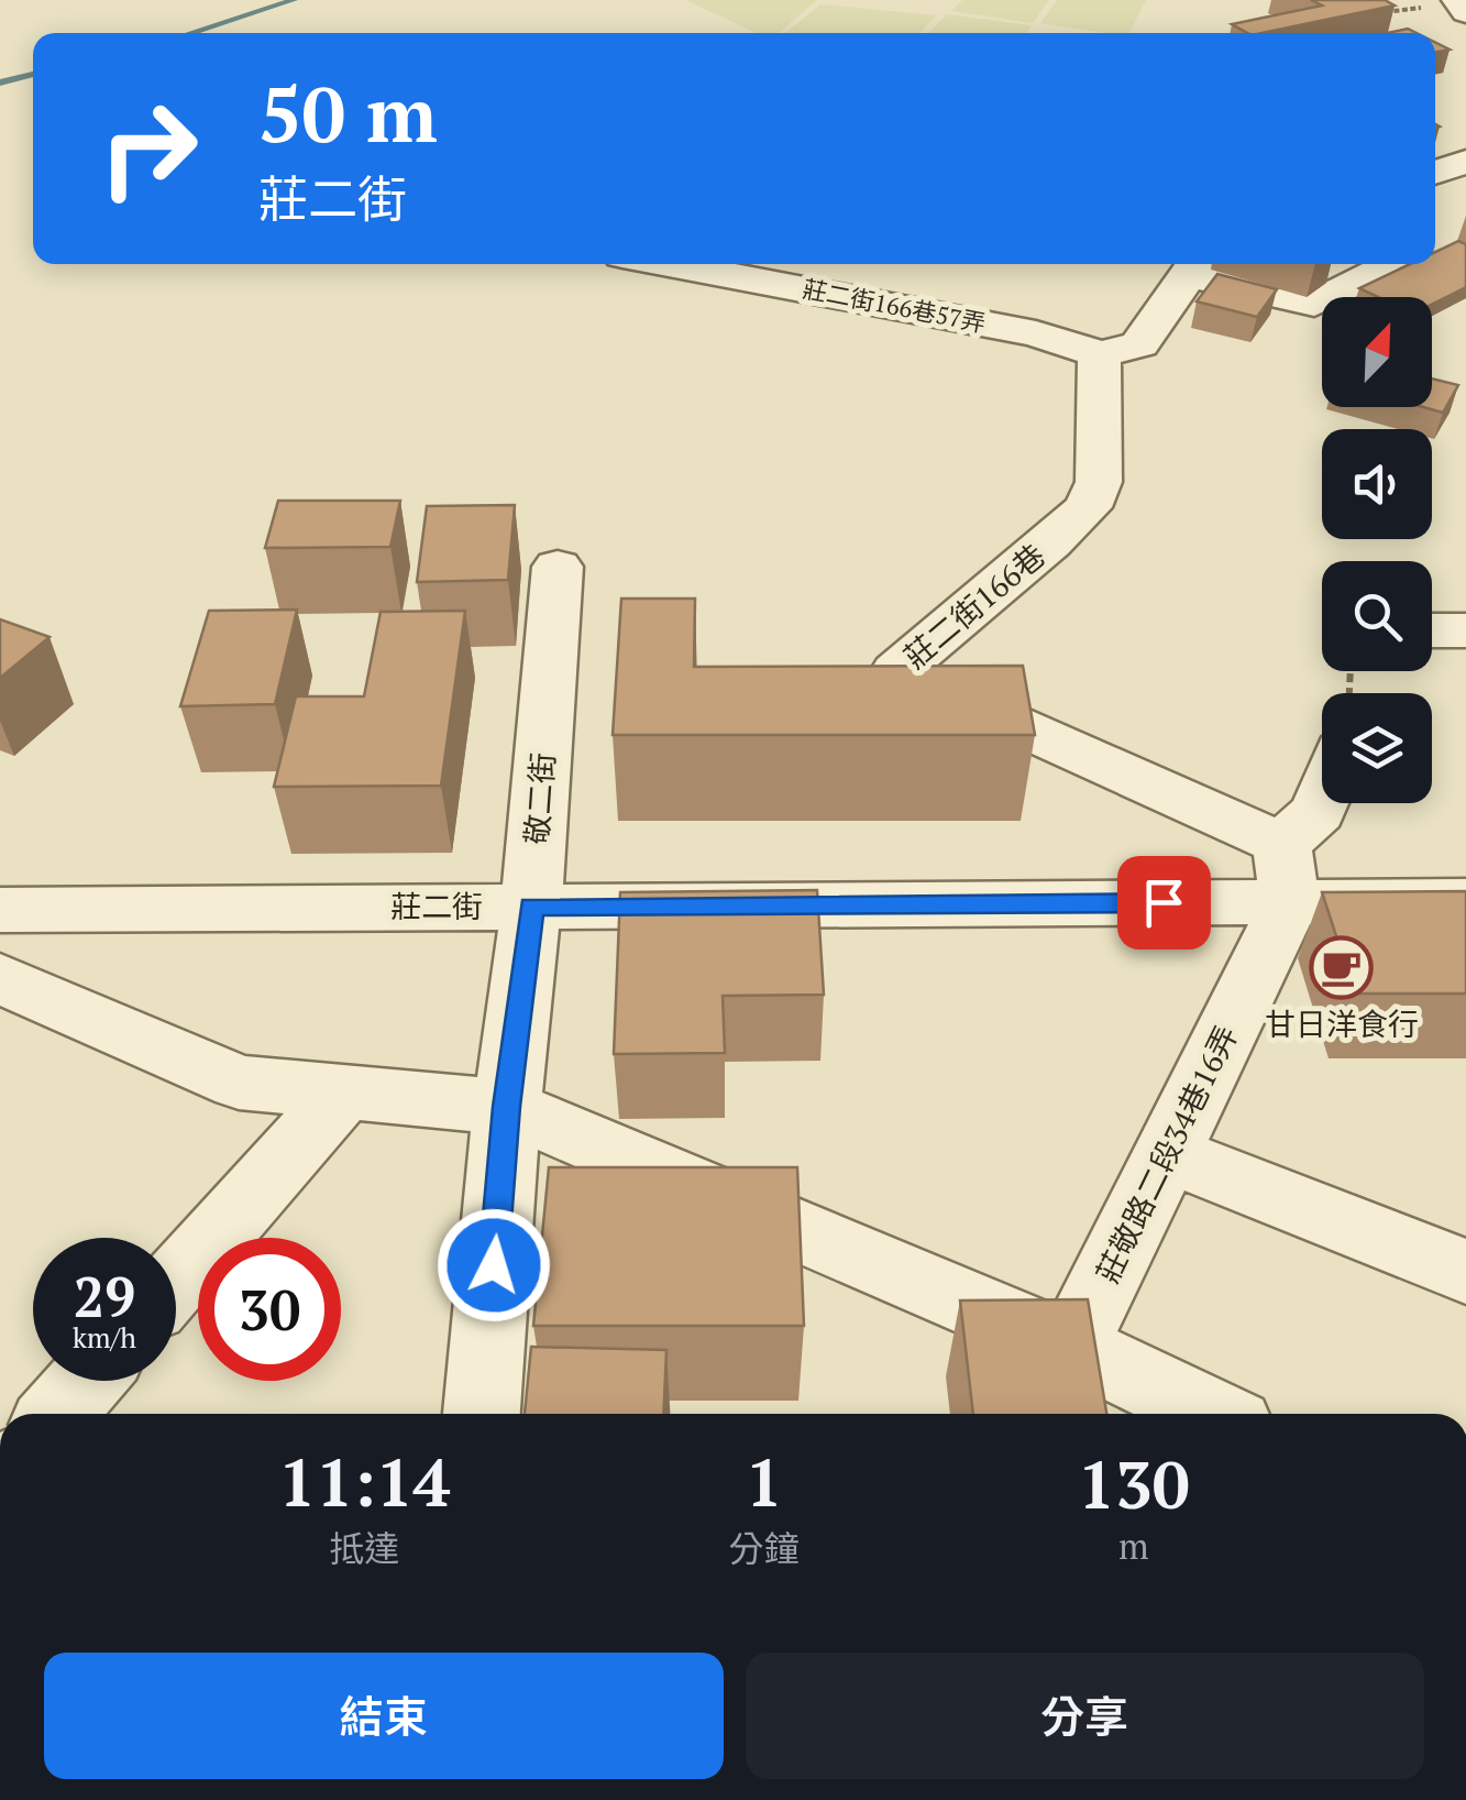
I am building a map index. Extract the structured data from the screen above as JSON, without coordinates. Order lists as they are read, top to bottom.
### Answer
{
  "streets": {
    "street": [
      "莊二街166巷57弄",
      "莊二街166巷",
      "敬二街",
      "莊二街",
      "莊敬路二段34巷16弄"
    ]
  },
  "crossings": [
    ["莊二街166巷57弄", "莊二街166巷"],
    ["莊二街166巷", "莊二街"],
    ["莊二街166巷", "莊敬路二段34巷16弄"],
    ["敬二街", "莊二街"],
    ["莊二街", "莊敬路二段34巷16弄"]
  ],
  "places": {
    "cafe": ["甘日洋食行"]
  },
  "north": "top right",
  "page": {
    "turn": ["50 m", "莊二街"],
    "speed": "29 km/h",
    "limit": "30",
    "eta": [
      "11:14",
      "抵達",
      "1",
      "分鐘",
      "130",
      "m"
    ],
    "buttons": ["結束", "分享"]
  }
}
